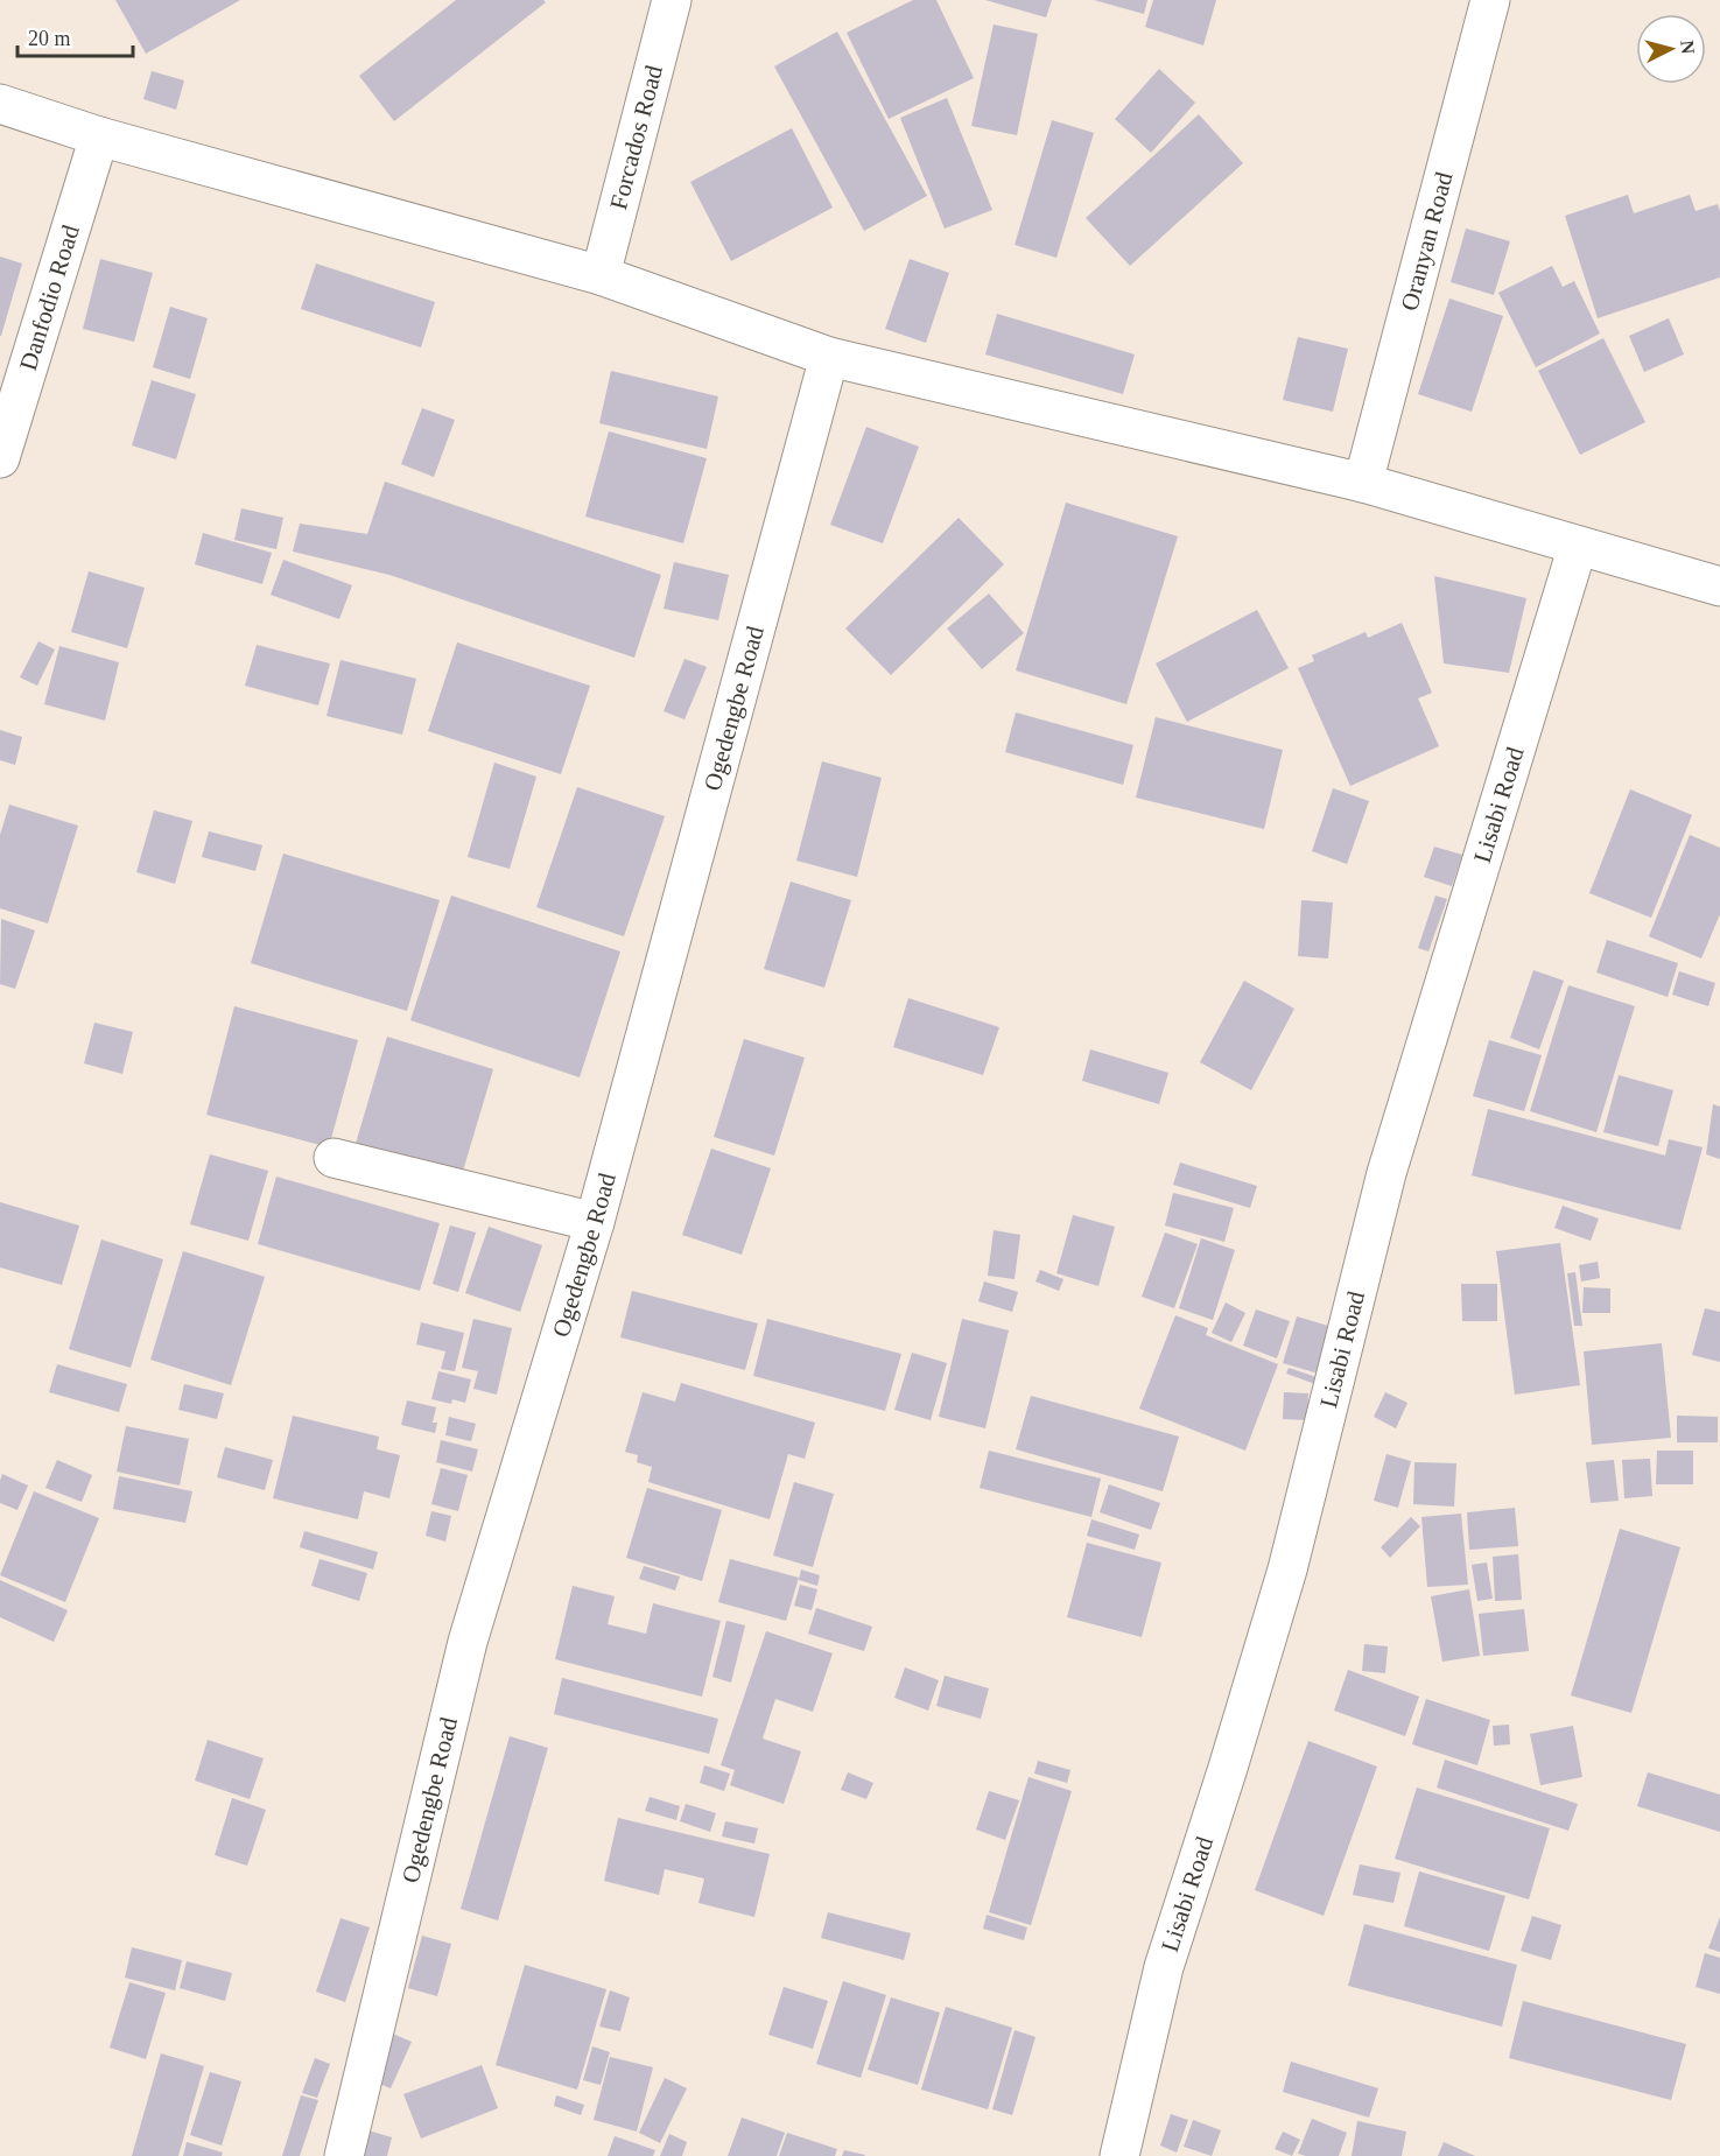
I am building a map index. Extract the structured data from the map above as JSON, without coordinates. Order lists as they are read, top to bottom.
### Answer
{
  "streets": {
    "street": [
      "Forcados Road",
      "Oranyan Road",
      "Danfodio Road",
      "Ogedengbe Road",
      "Lisabi Road"
    ]
  },
  "scale_bar": "20 m",
  "north": "right"
}
